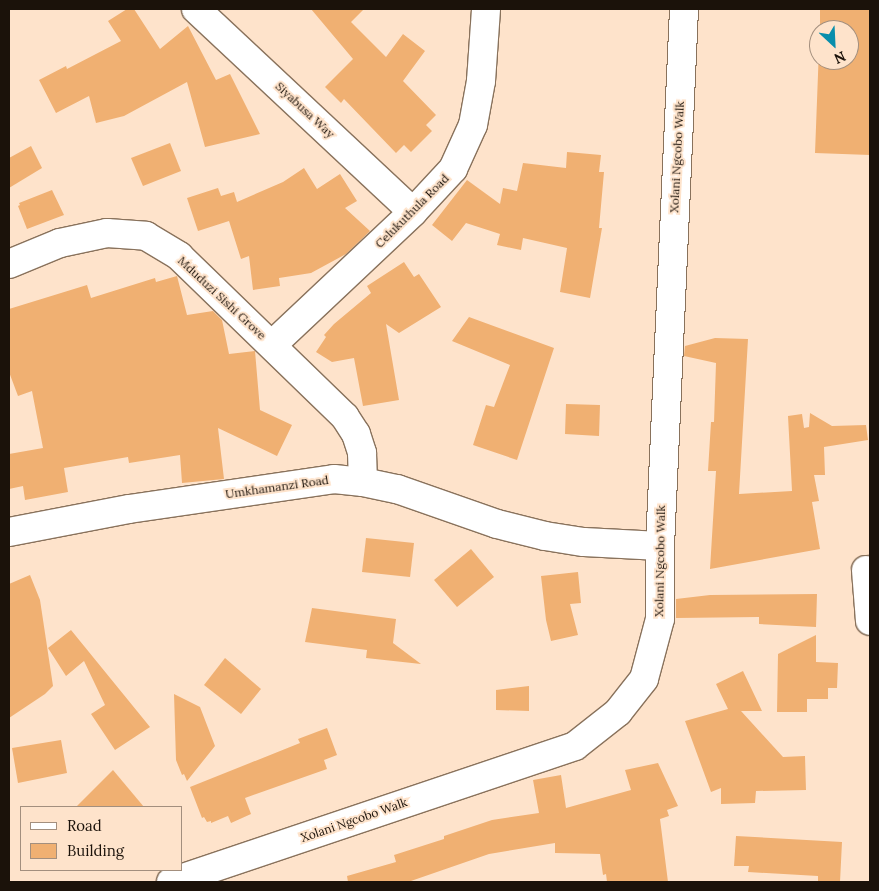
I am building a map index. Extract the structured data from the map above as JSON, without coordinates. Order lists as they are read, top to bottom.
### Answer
{
  "streets": {
    "street": [
      "Siyabusa Way",
      "Xolani Ngcobo Walk",
      "Celukuthula Road",
      "Mduduzi Sishi Grove",
      "Umkhamanzi Road"
    ]
  },
  "crossings": [
    ["Siyabusa Way", "Celukuthula Road"],
    ["Xolani Ngcobo Walk", "Umkhamanzi Road"],
    ["Celukuthula Road", "Mduduzi Sishi Grove"],
    ["Mduduzi Sishi Grove", "Umkhamanzi Road"]
  ],
  "legend": ["Road", "Building"],
  "north": "bottom right"
}
